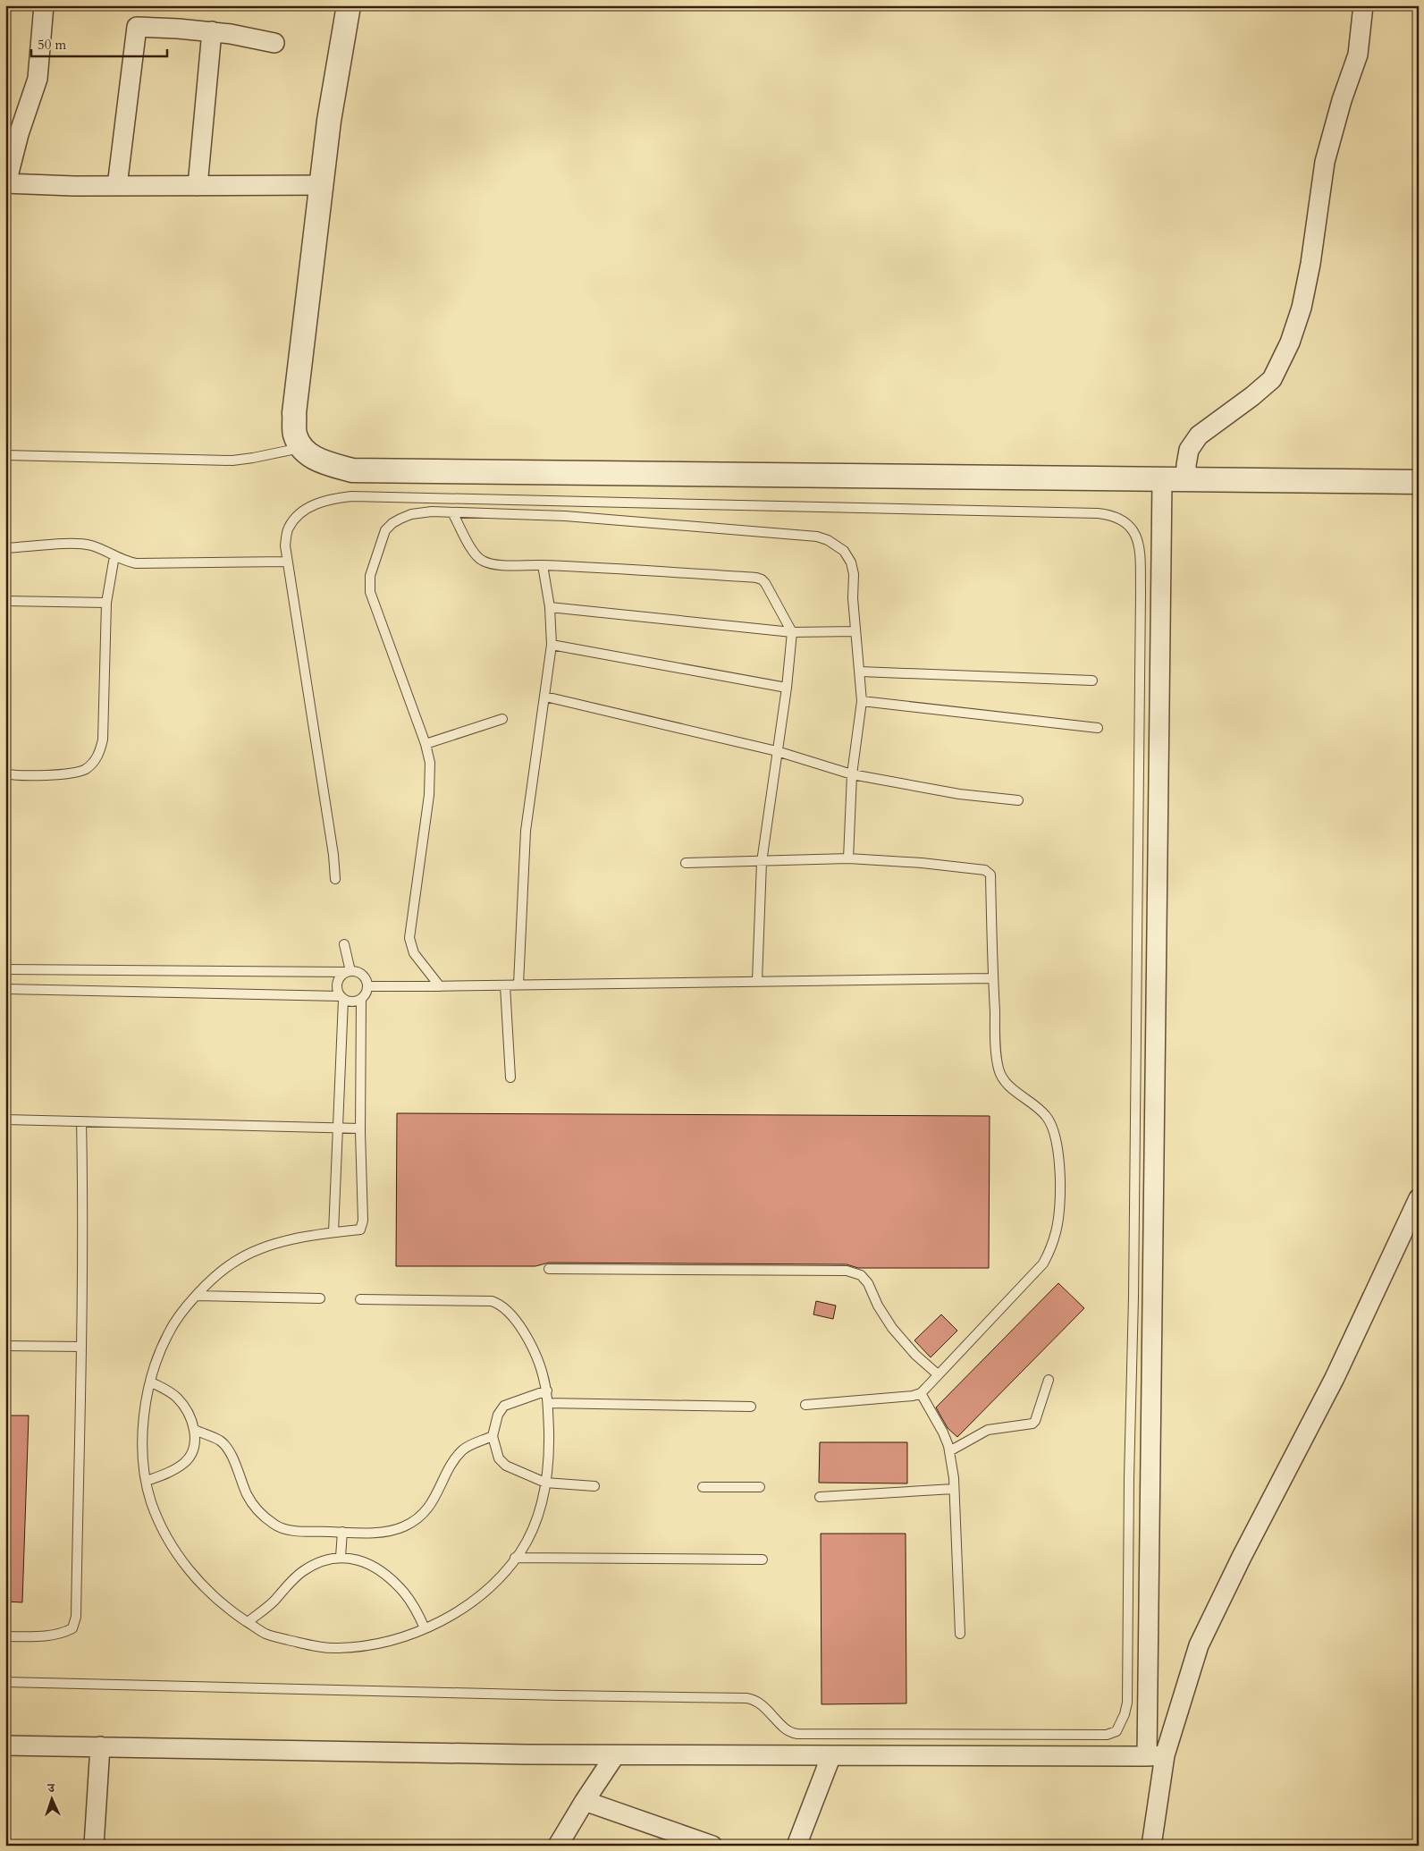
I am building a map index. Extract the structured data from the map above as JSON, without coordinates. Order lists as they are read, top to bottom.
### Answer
{
  "scale_bar": "50 m",
  "north": "top"
}
